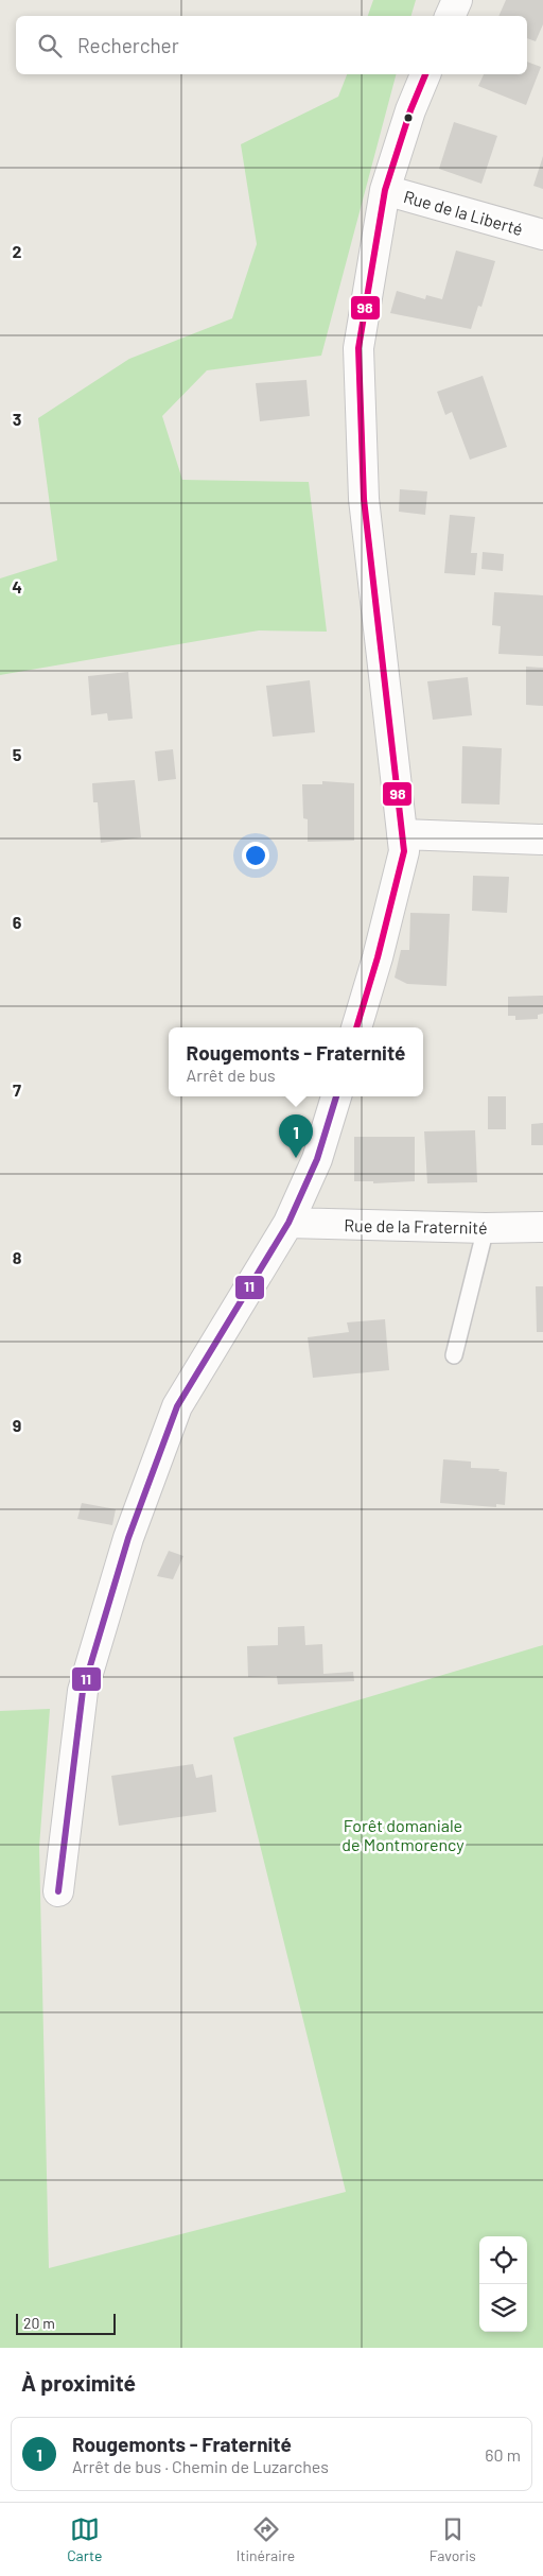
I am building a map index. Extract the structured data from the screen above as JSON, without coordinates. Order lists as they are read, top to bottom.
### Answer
{
  "streets": {
    "street": ["Rue de la Liberté", "Rue de la Fraternité"]
  },
  "parks": ["Forêt domaniale de Montmorency"],
  "lines": ["transit line 98", "transit line 11"],
  "scale_bar": "20 m",
  "page": {
    "search": "Rechercher",
    "popup": ["Rougemonts - Fraternité", "Arrêt de bus"],
    "pins": "1",
    "scale": "20 m",
    "heading": "À proximité",
    "list": [
      {
        "mark": "1",
        "name": "Rougemonts - Fraternité",
        "note": "Arrêt de bus · Chemin de Luzarches",
        "value": "60 m"
      }
    ],
    "nav": ["Carte", "Itinéraire", "Favoris"]
  },
  "grid": {
    "rows": [
      "2",
      "3",
      "4",
      "5",
      "6",
      "7",
      "8",
      "9"
    ]
  }
}
